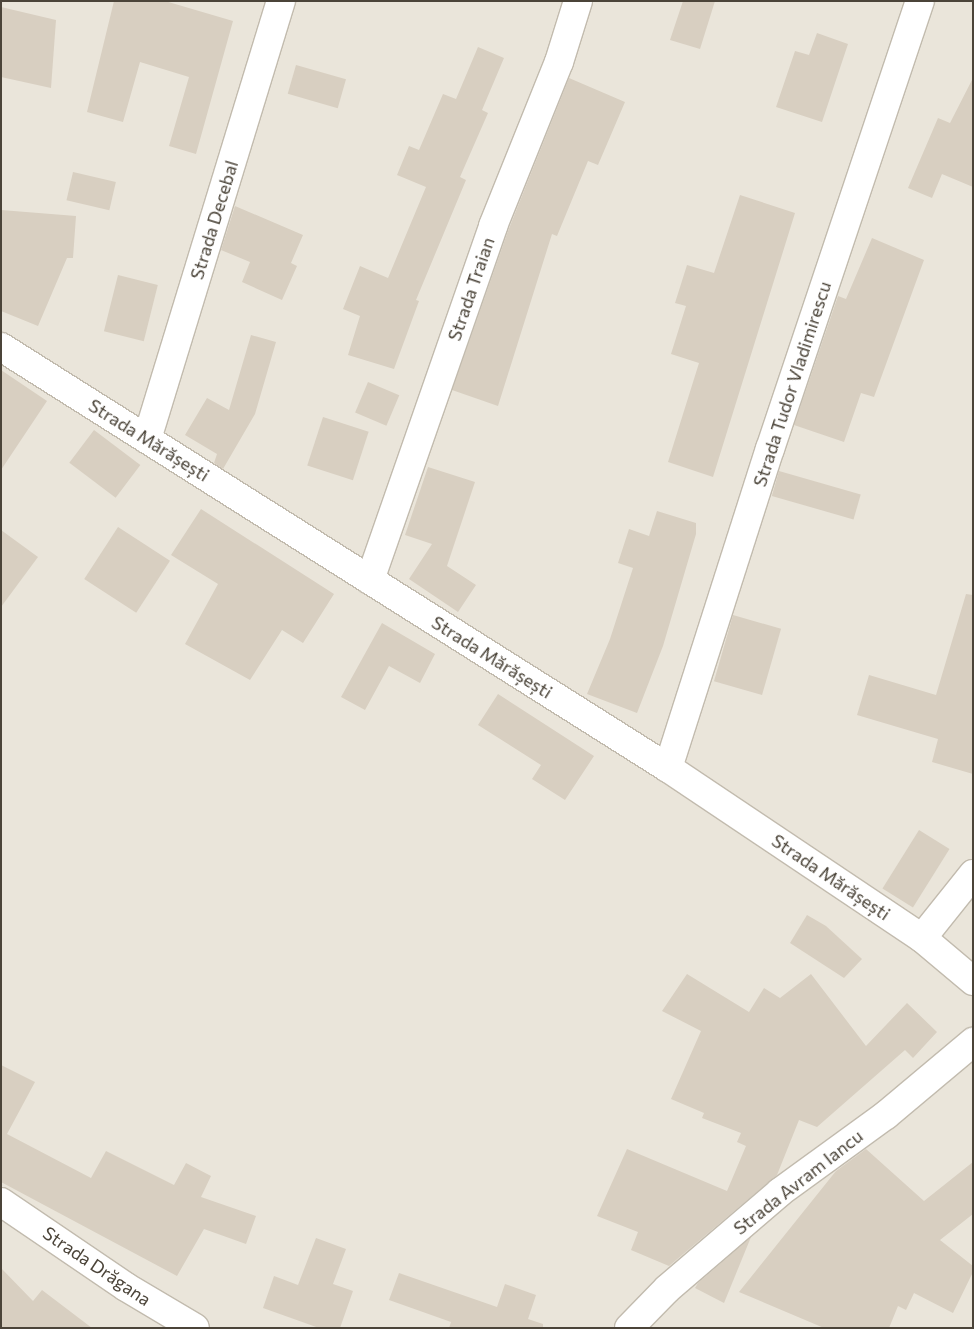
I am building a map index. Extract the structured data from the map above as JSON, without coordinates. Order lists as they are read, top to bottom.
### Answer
{
  "streets": {
    "street": [
      "Strada Decebal",
      "Strada Traian",
      "Strada Tudor Vladimirescu",
      "Strada Mărășești",
      "Strada Avram Iancu",
      "Strada Drăgana"
    ]
  },
  "crossings": [
    ["Strada Decebal", "Strada Mărășești"],
    ["Strada Traian", "Strada Mărășești"],
    ["Strada Tudor Vladimirescu", "Strada Mărășești"]
  ]
}
